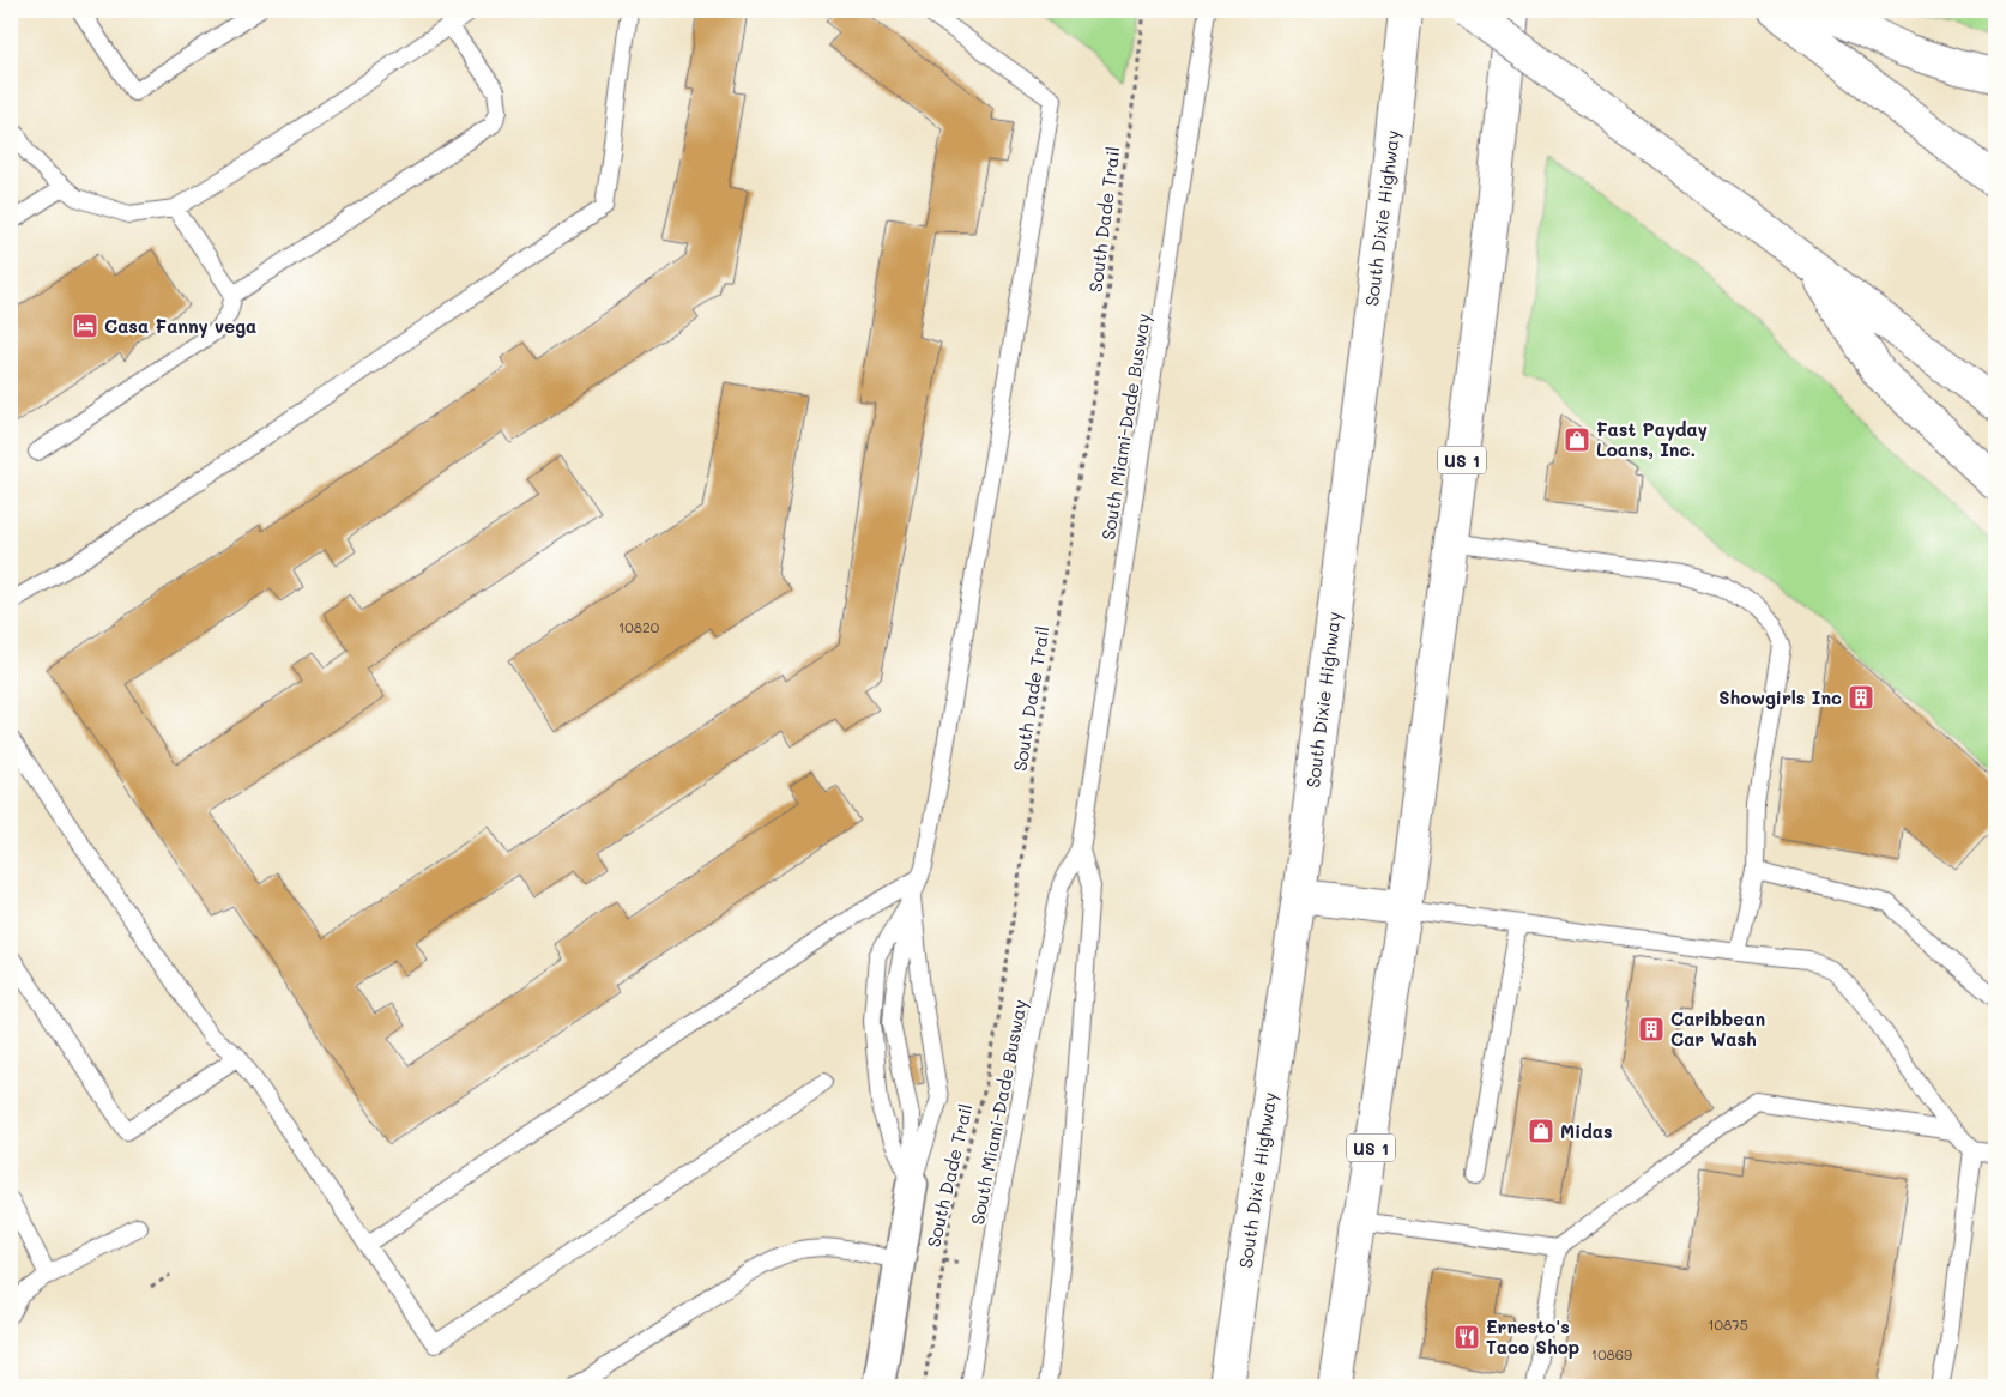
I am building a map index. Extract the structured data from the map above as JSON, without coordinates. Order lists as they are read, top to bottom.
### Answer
{
  "streets": {
    "highway": ["South Dixie Highway", "US 1"],
    "lane": ["South Miami-Dade Busway"],
    "path": ["South Dade Trail"]
  },
  "places": {
    "hotel": ["Casa Fanny vega"],
    "shop": ["Fast Payday Loans, Inc.", "Midas"],
    "building": ["Showgirls Inc", "Caribbean Car Wash"],
    "restaurant": ["Ernesto's Taco Shop"]
  },
  "house_numbers": ["10820", "10875", "10869"]
}
